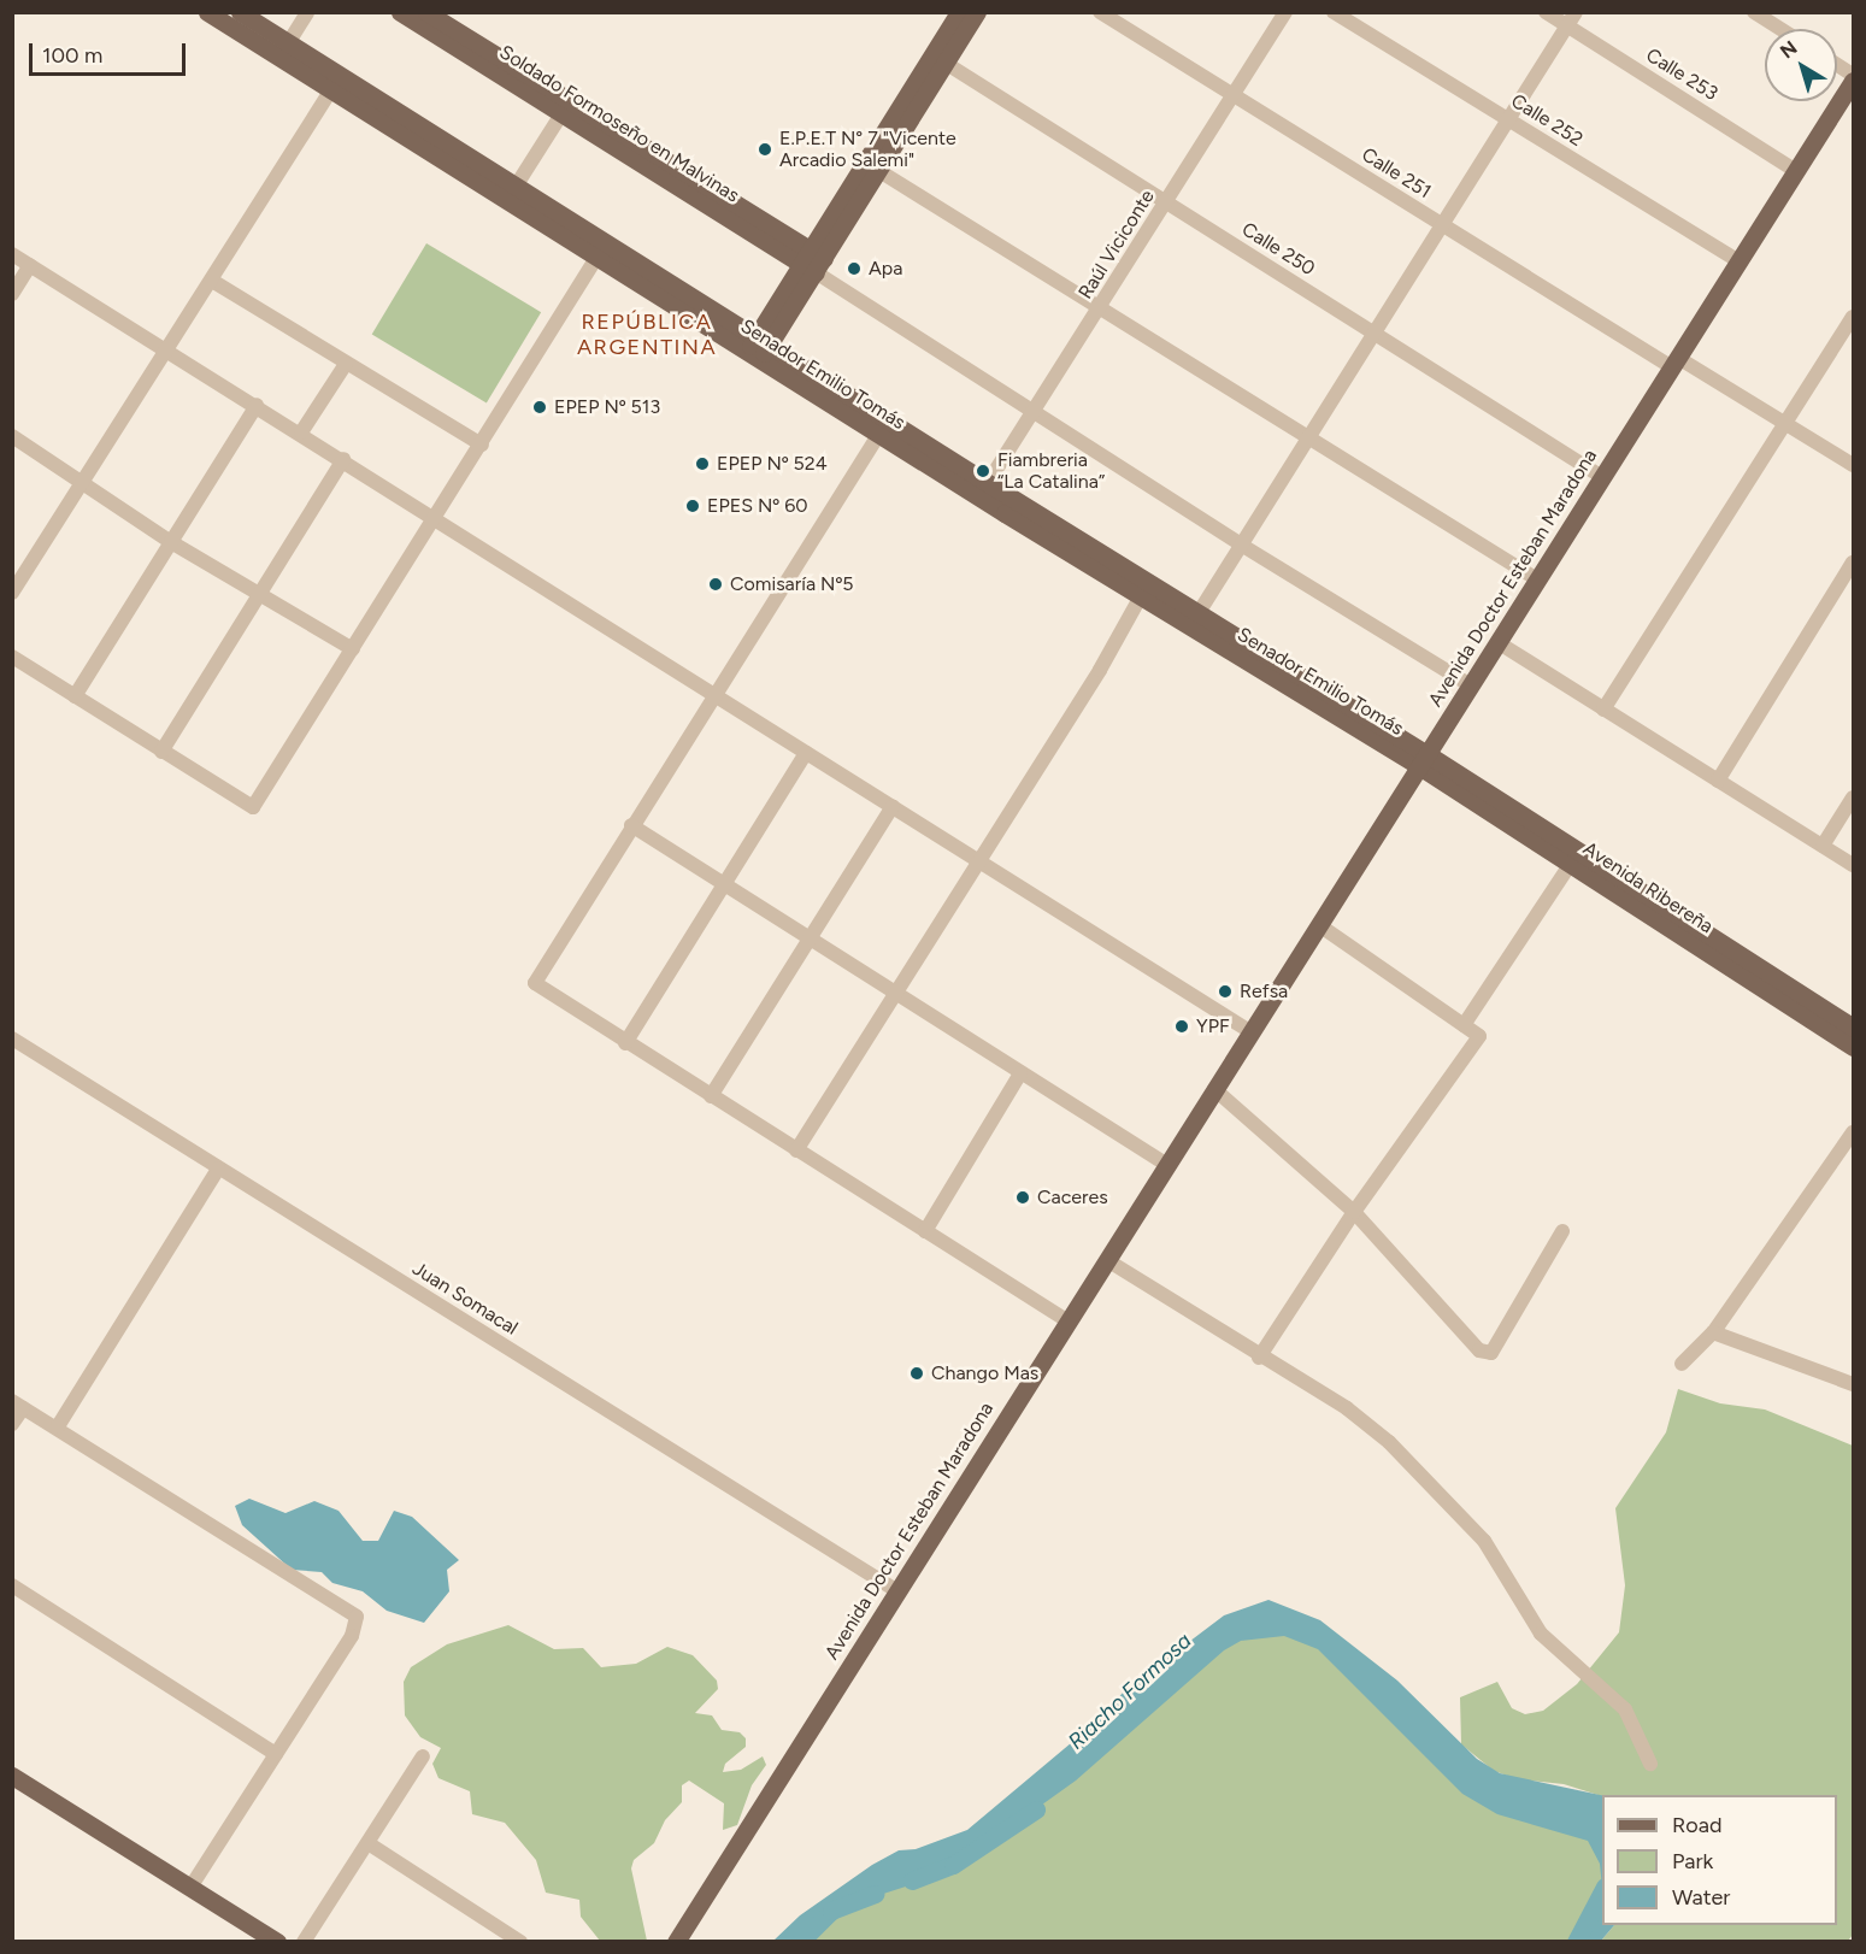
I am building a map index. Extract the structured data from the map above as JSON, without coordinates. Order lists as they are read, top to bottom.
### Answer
{
  "streets": {
    "main road": [
      "Soldado Formoseño en Malvinas",
      "Senador Emilio Tomás",
      "Avenida Doctor Esteban Maradona",
      "Avenida Ribereña"
    ],
    "street": [
      "Calle 253",
      "Calle 252",
      "Calle 251",
      "Raúl Viciconte",
      "Calle 250",
      "Juan Somacal"
    ]
  },
  "crossings": [
    ["Calle 253", "Avenida Doctor Esteban Maradona"],
    ["Calle 252", "Avenida Doctor Esteban Maradona"],
    ["Calle 251", "Raúl Viciconte"],
    ["Calle 251", "Avenida Doctor Esteban Maradona"],
    ["Raúl Viciconte", "Calle 250"],
    ["Raúl Viciconte", "Senador Emilio Tomás"],
    ["Calle 250", "Avenida Doctor Esteban Maradona"],
    ["Senador Emilio Tomás", "Avenida Doctor Esteban Maradona"],
    ["Senador Emilio Tomás", "Avenida Ribereña"],
    ["Avenida Doctor Esteban Maradona", "Avenida Ribereña"],
    ["Avenida Doctor Esteban Maradona", "Juan Somacal"]
  ],
  "districts": ["REPÚBLICA ARGENTINA"],
  "water": ["Riacho Formosa"],
  "places": [
    "E.P.E.T N° 7 \"Vicente Arcadio Salemi\"",
    "Apa",
    "EPEP Nº 513",
    "EPEP Nº 524",
    "Fiambreria “La Catalina”",
    "EPES Nº 60",
    "Comisaría Nº5",
    "Refsa",
    "YPF",
    "Caceres",
    "Chango Mas"
  ],
  "legend": ["Road", "Park", "Water"],
  "scale_bar": "100 m",
  "north": "top left"
}
